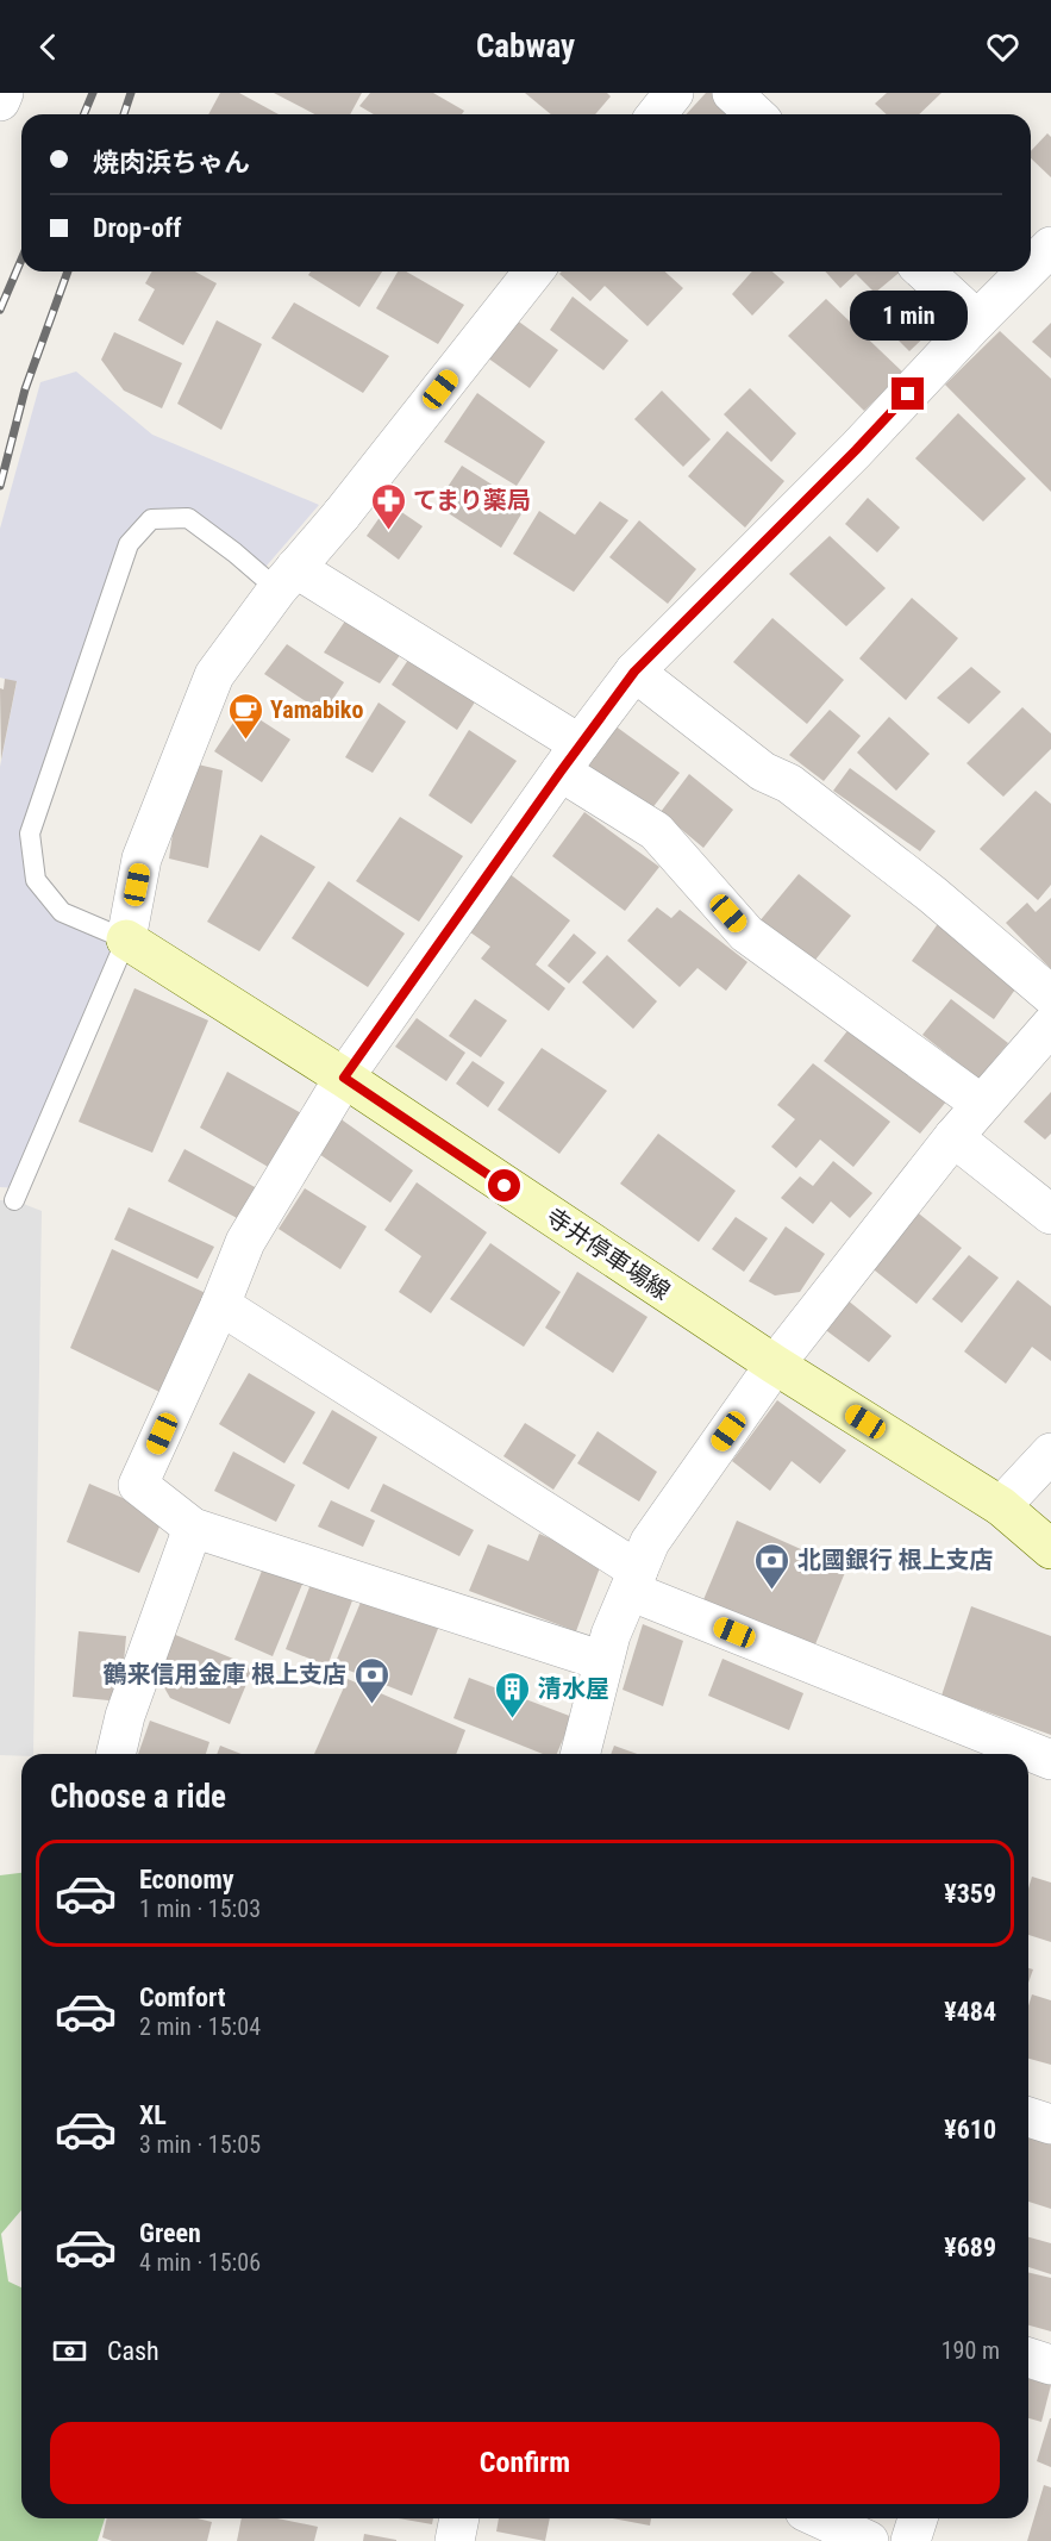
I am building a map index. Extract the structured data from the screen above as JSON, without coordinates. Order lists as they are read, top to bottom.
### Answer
{
  "streets": {
    "main road": ["寺井停車場線"]
  },
  "places": {
    "pharmacy": ["てまり薬局"],
    "cafe": ["Yamabiko"],
    "bank": ["北國銀行 根上支店", "鶴来信用金庫 根上支店"],
    "building": ["清水屋"]
  },
  "page": {
    "header": "Cabway",
    "banner": ["焼肉浜ちゃん", "Drop-off"],
    "bubble": "1 min",
    "heading": "Choose a ride",
    "list": [
      {
        "name": "Economy",
        "note": "1 min · 15:03",
        "value": "¥359"
      },
      {
        "name": "Comfort",
        "note": "2 min · 15:04",
        "value": "¥484"
      },
      {
        "name": "XL",
        "note": "3 min · 15:05",
        "value": "¥610"
      },
      {
        "name": "Green",
        "note": "4 min · 15:06",
        "value": "¥689"
      }
    ],
    "pay": ["Cash", "190 m"],
    "buttons": "Confirm"
  }
}
